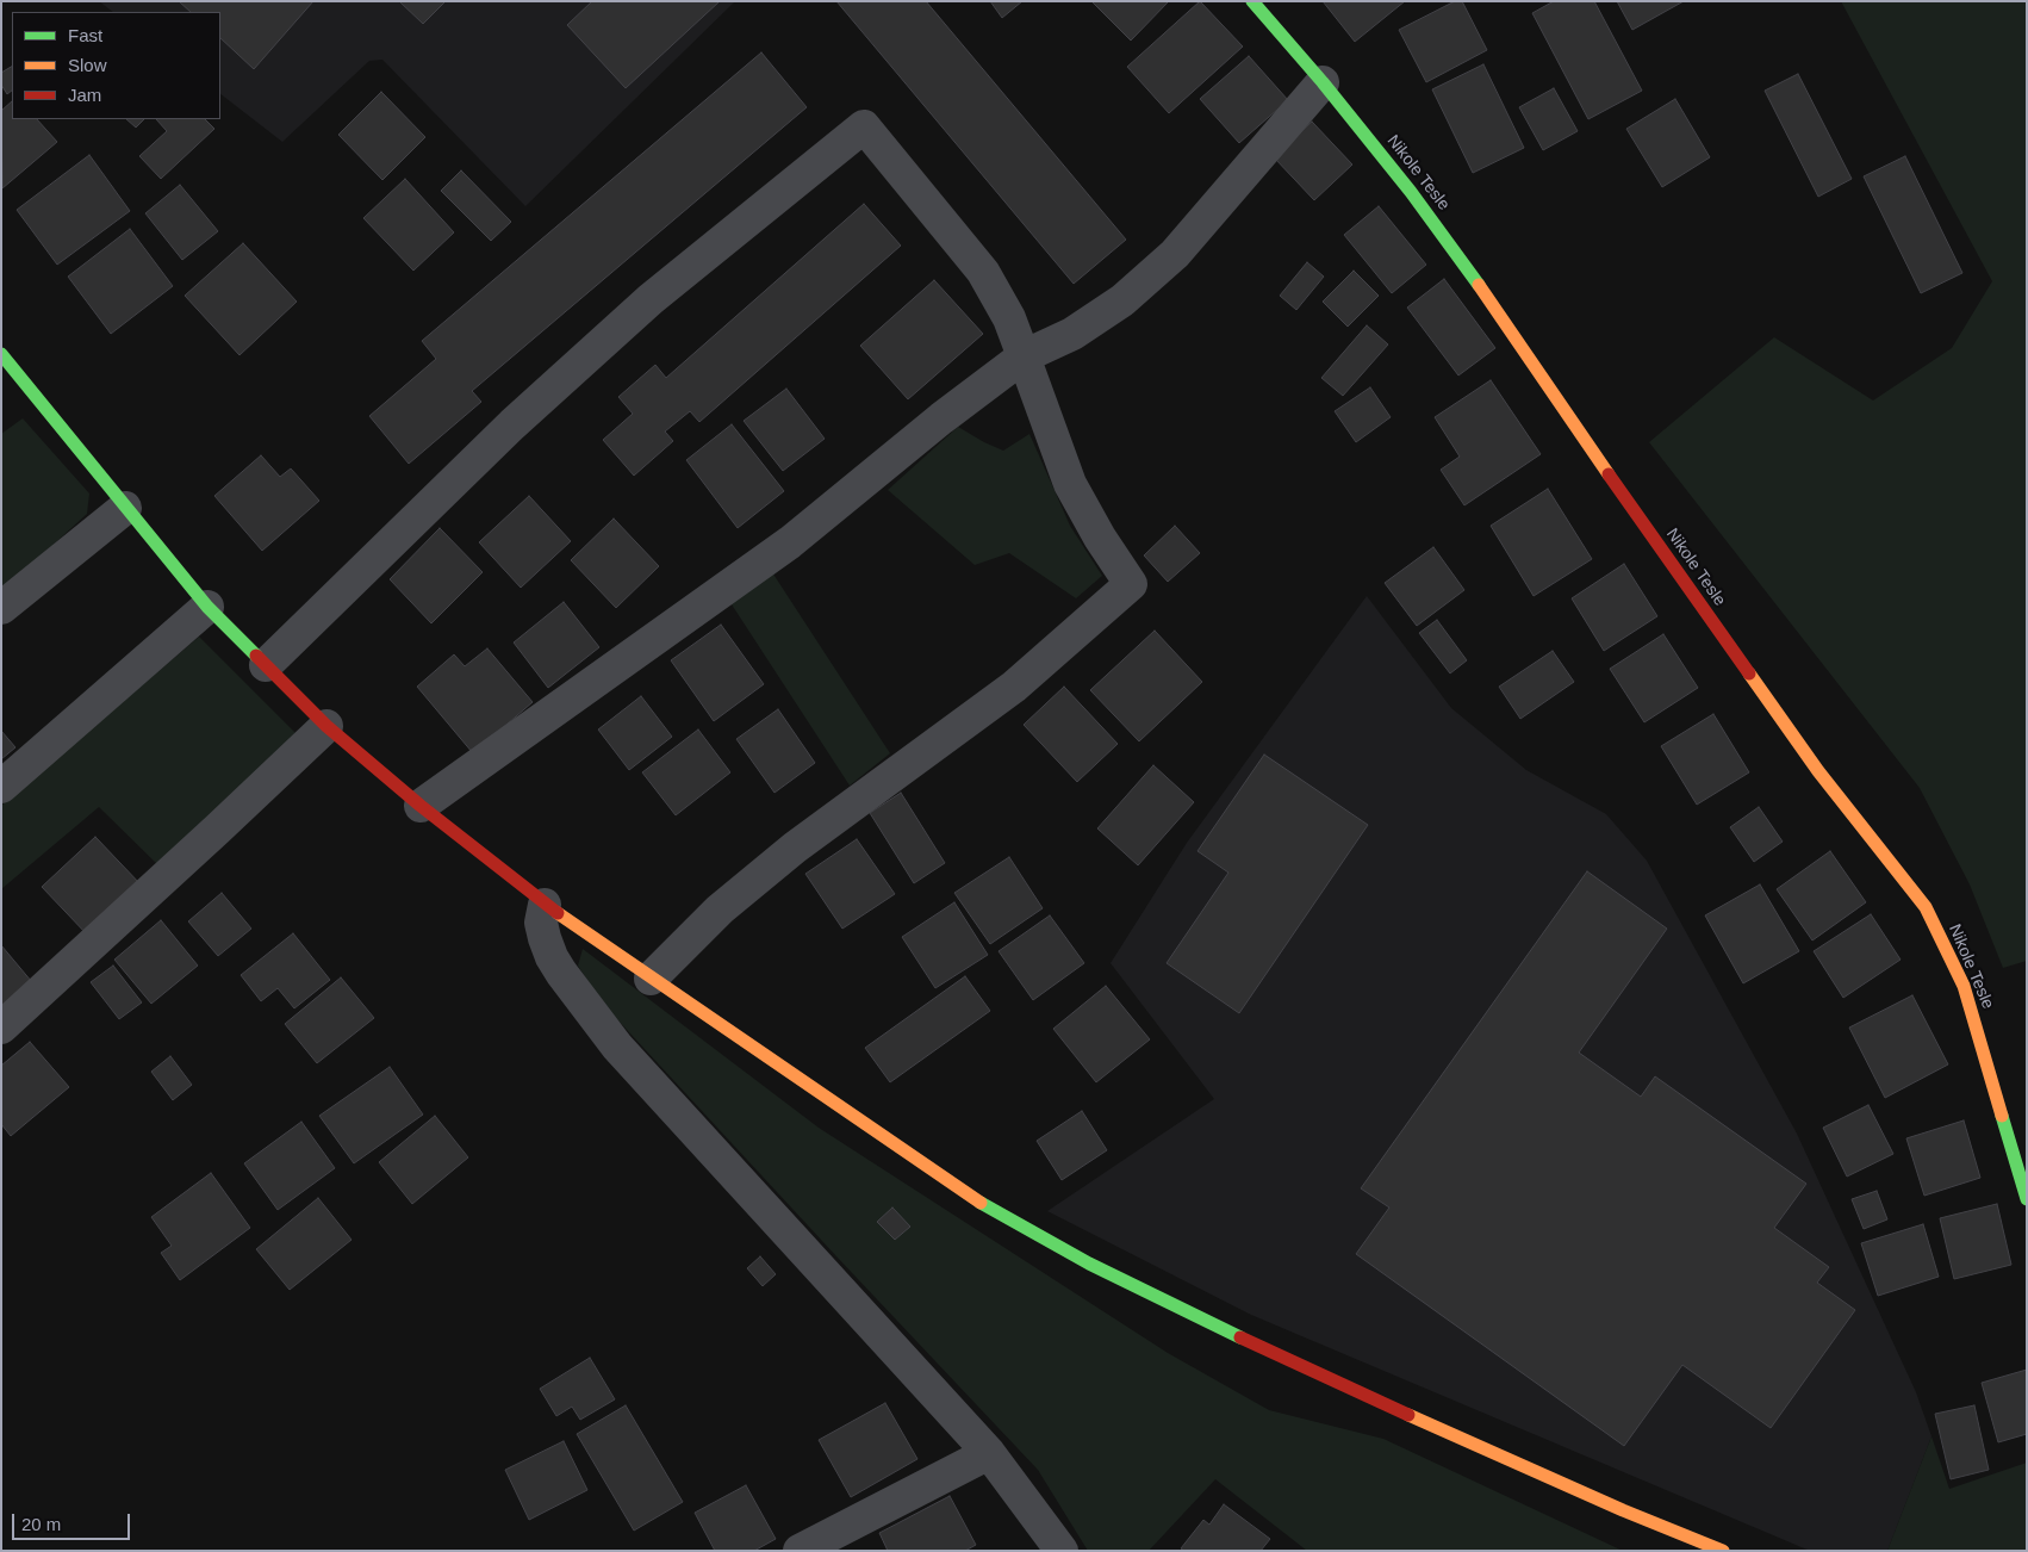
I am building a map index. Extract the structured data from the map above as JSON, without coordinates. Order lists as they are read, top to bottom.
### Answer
{
  "streets": {
    "street": ["Nikole Tesle"]
  },
  "legend": ["Fast", "Slow", "Jam"],
  "scale_bar": "20 m"
}
